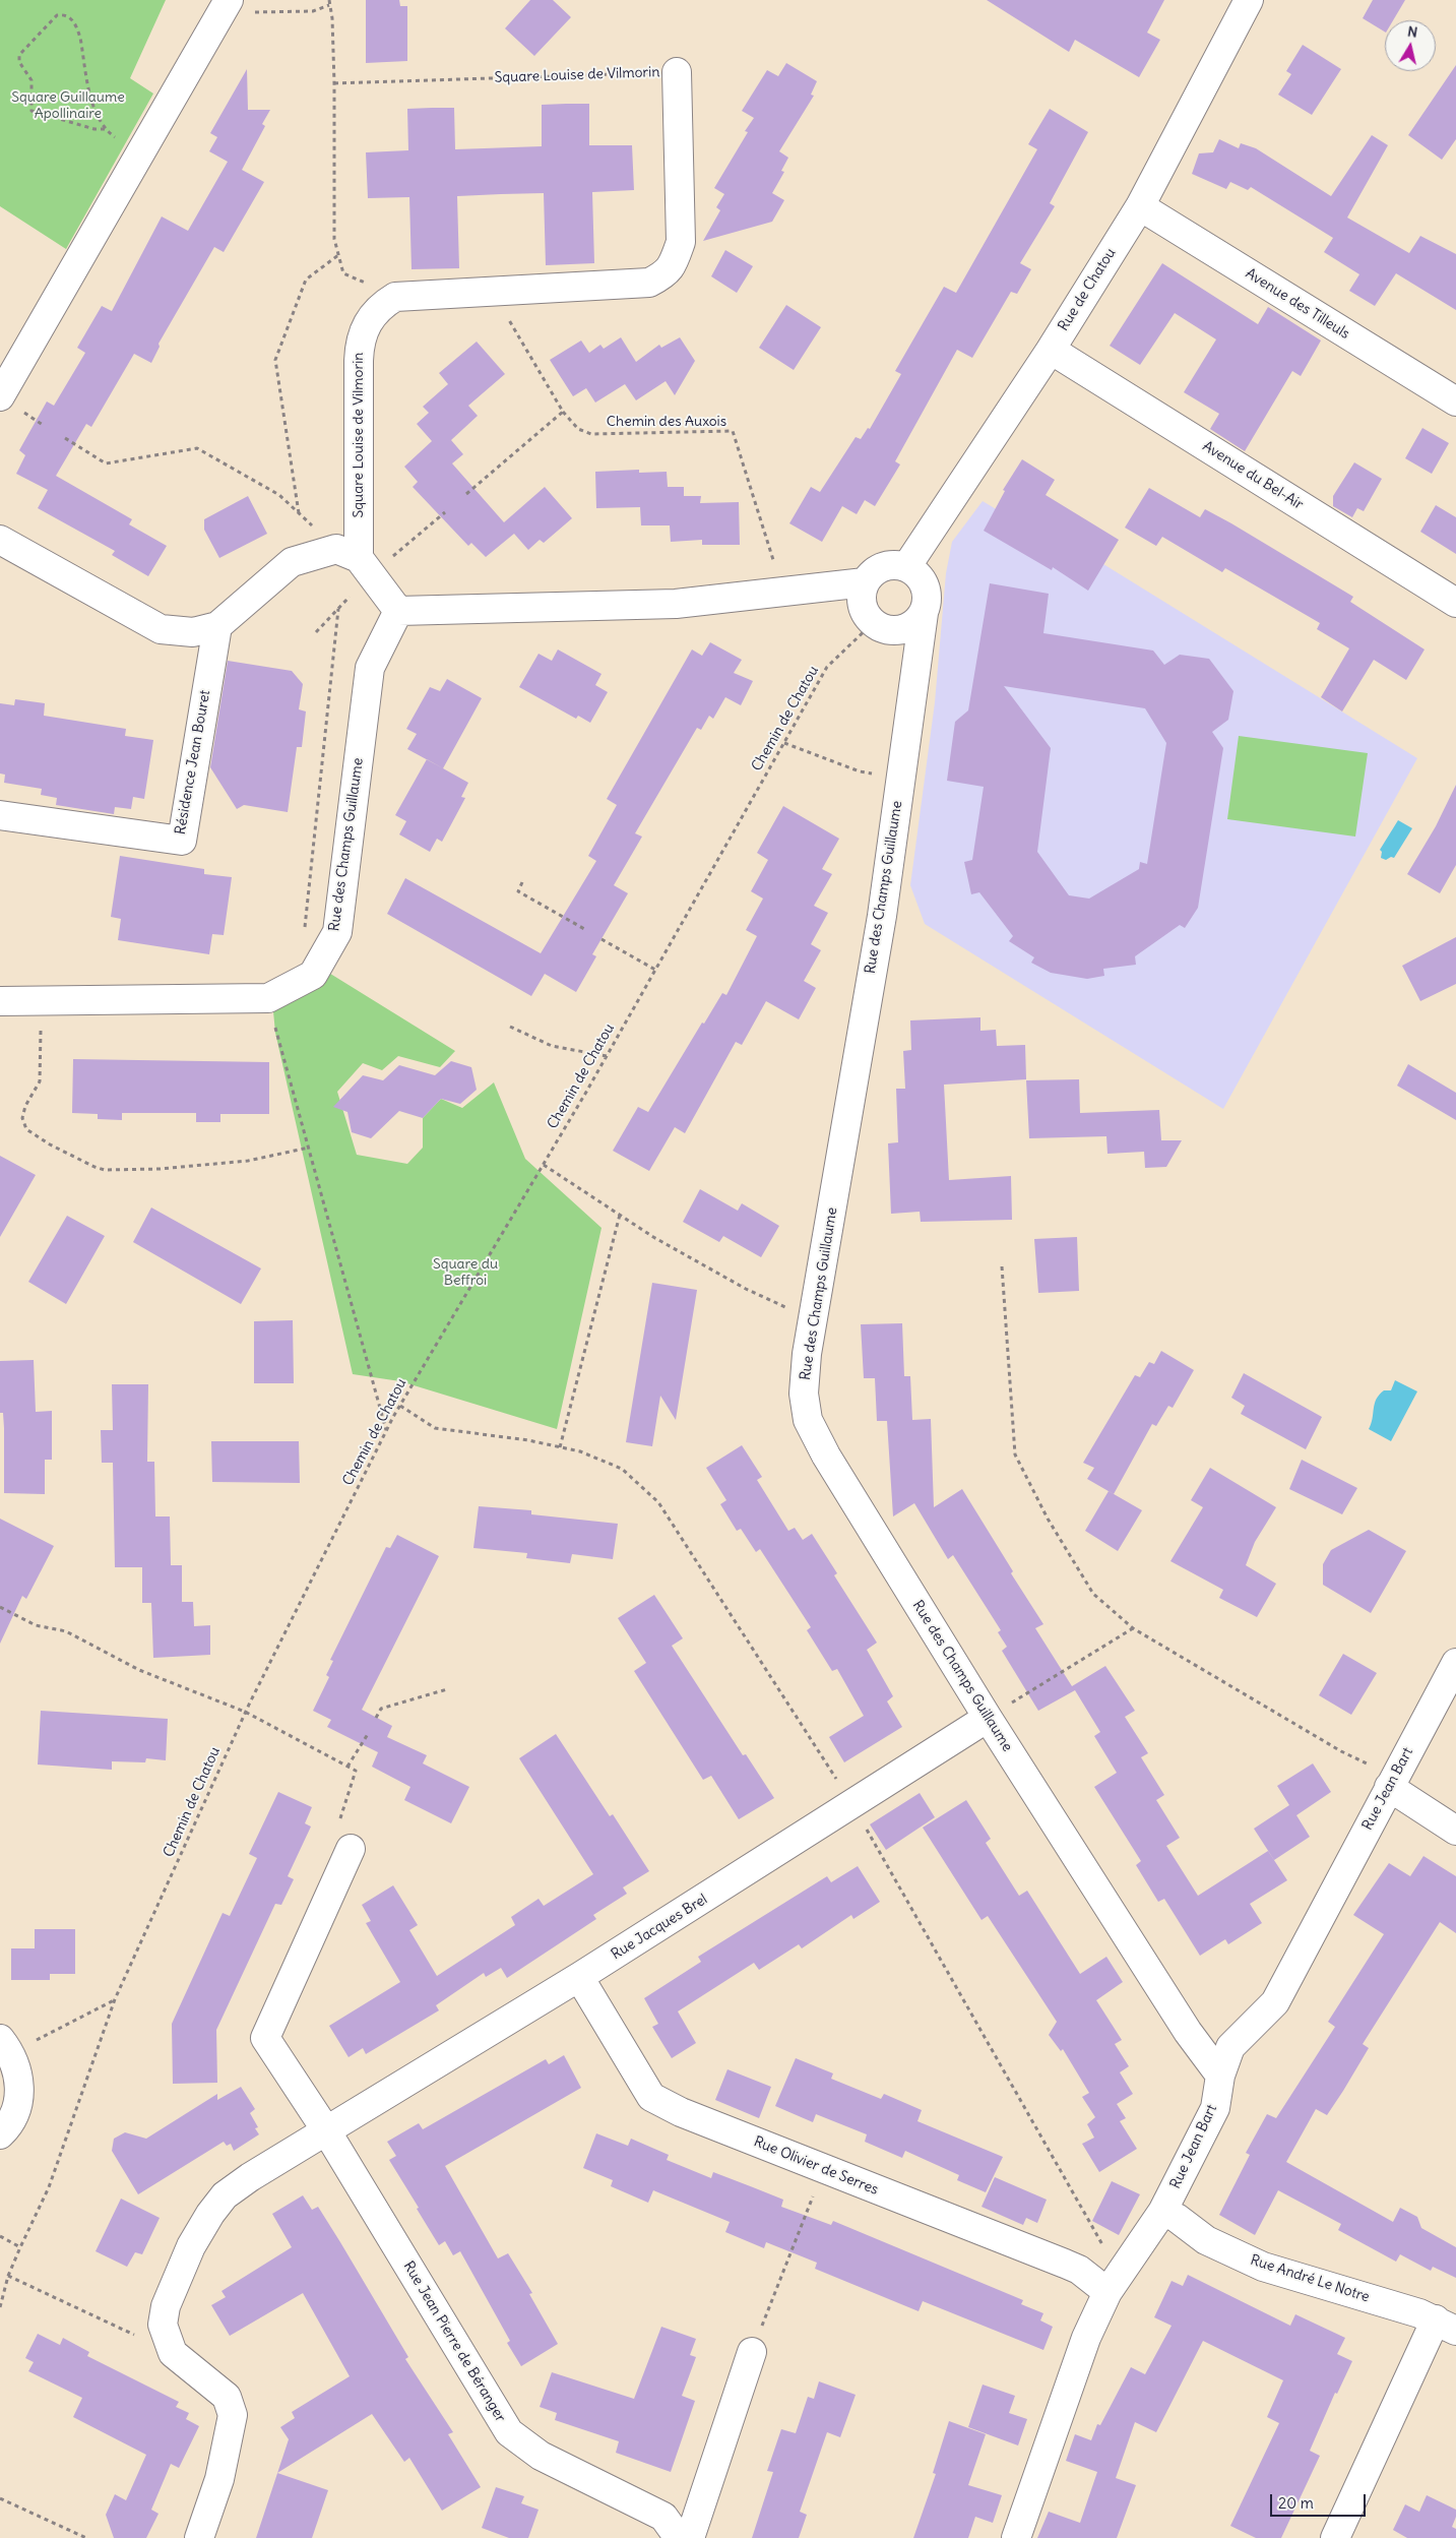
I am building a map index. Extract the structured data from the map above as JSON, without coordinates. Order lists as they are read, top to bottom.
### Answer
{
  "streets": {
    "street": [
      "Square Louise de Vilmorin",
      "Rue de Chatou",
      "Avenue des Tilleuls",
      "Avenue du Bel-Air",
      "Résidence Jean Bouret",
      "Rue des Champs Guillaume",
      "Rue Jean Bart",
      "Rue Jacques Brel",
      "Rue Olivier de Serres",
      "Rue André Le Notre",
      "Rue Jean Pierre de Béranger"
    ],
    "path": ["Chemin des Auxois", "Chemin de Chatou"]
  },
  "crossings": [
    ["Square Louise de Vilmorin", "Chemin des Auxois"],
    ["Rue de Chatou", "Avenue des Tilleuls"],
    ["Rue de Chatou", "Avenue du Bel-Air"],
    ["Rue de Chatou", "Chemin de Chatou"],
    ["Rue de Chatou", "Rue des Champs Guillaume"],
    ["Chemin de Chatou", "Rue des Champs Guillaume"],
    ["Rue des Champs Guillaume", "Rue Jean Bart"],
    ["Rue des Champs Guillaume", "Rue Jacques Brel"],
    ["Rue Jean Bart", "Rue Olivier de Serres"],
    ["Rue Jean Bart", "Rue André Le Notre"],
    ["Rue Jacques Brel", "Rue Olivier de Serres"],
    ["Rue Jacques Brel", "Rue Jean Pierre de Béranger"]
  ],
  "parks": ["Square Guillaume Apollinaire", "Square du Beffroi"],
  "scale_bar": "20 m",
  "north": "top"
}
